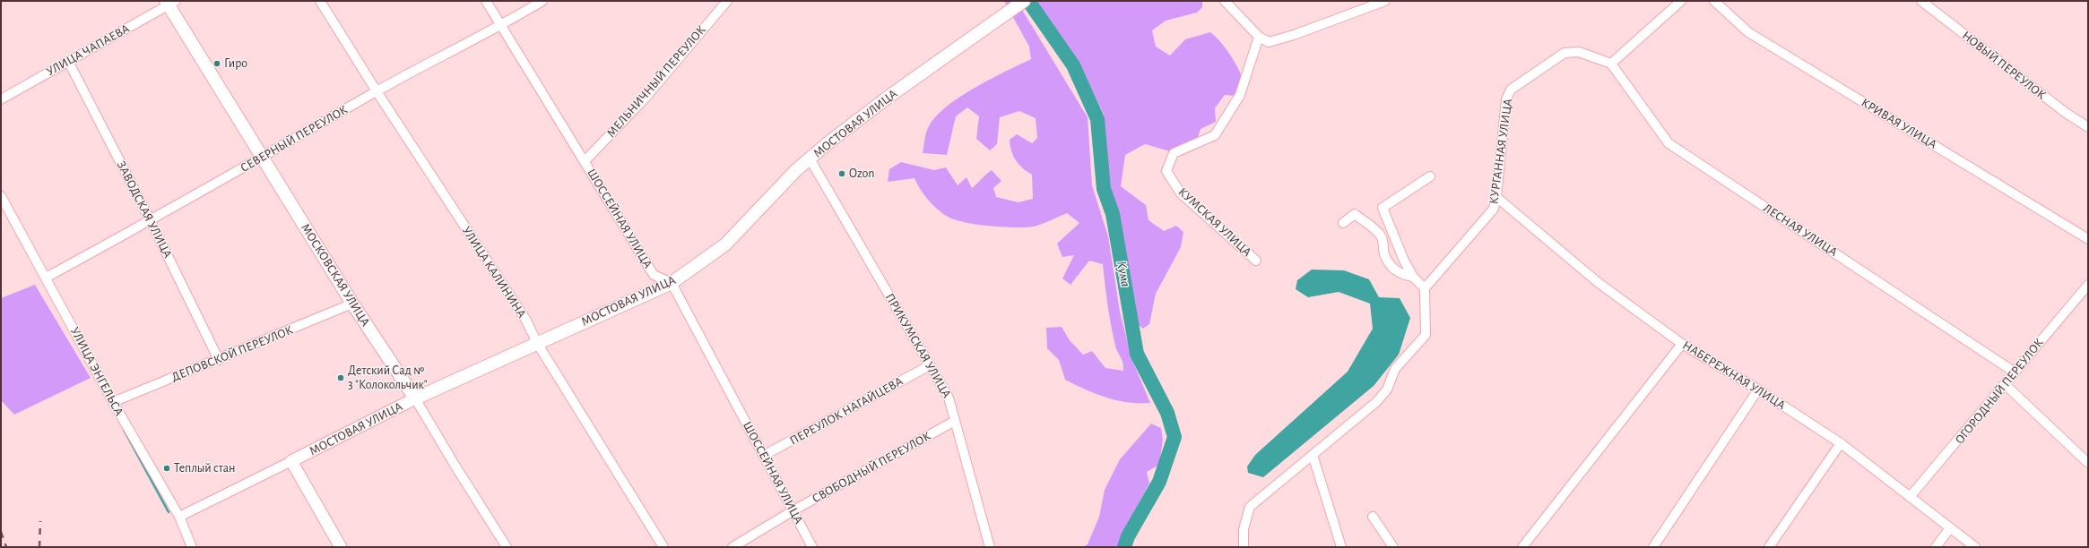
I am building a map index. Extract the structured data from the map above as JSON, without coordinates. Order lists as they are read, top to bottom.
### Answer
{
  "streets": {
    "main road": ["МОСТОВАЯ УЛИЦА", "МОСКОВСКАЯ УЛИЦА"],
    "street": [
      "УЛИЦА ЧАПАЕВА",
      "НОВЫЙ ПЕРЕУЛОК",
      "МЕЛЬНИЧНЫЙ ПЕРЕУЛОК",
      "КРИВАЯ УЛИЦА",
      "СЕВЕРНЫЙ ПЕРЕУЛОК",
      "КУРГАННАЯ УЛИЦА",
      "ЗАВОДСКАЯ УЛИЦА",
      "ШОССЕЙНАЯ УЛИЦА",
      "КУМСКАЯ УЛИЦА",
      "ЛЕСНАЯ УЛИЦА",
      "УЛИЦА КАЛИНИНА",
      "ПРИКУМСКАЯ УЛИЦА",
      "ДЕПОВСКОЙ ПЕРЕУЛОК",
      "УЛИЦА ЭНГЕЛЬСА",
      "НАБЕРЕЖНАЯ УЛИЦА",
      "ОГОРОДНЫЙ ПЕРЕУЛОК",
      "ПЕРЕУЛОК НАГАЙЦЕВА",
      "СВОБОДНЫЙ ПЕРЕУЛОК"
    ]
  },
  "crossings": [
    ["УЛИЦА ЧАПАЕВА", "ЗАВОДСКАЯ УЛИЦА"],
    ["УЛИЦА ЧАПАЕВА", "МОСКОВСКАЯ УЛИЦА"],
    ["МЕЛЬНИЧНЫЙ ПЕРЕУЛОК", "ШОССЕЙНАЯ УЛИЦА"],
    ["МОСТОВАЯ УЛИЦА", "ШОССЕЙНАЯ УЛИЦА"],
    ["МОСТОВАЯ УЛИЦА", "УЛИЦА КАЛИНИНА"],
    ["МОСТОВАЯ УЛИЦА", "МОСКОВСКАЯ УЛИЦА"],
    ["МОСТОВАЯ УЛИЦА", "ПРИКУМСКАЯ УЛИЦА"],
    ["МОСТОВАЯ УЛИЦА", "УЛИЦА ЭНГЕЛЬСА"],
    ["СЕВЕРНЫЙ ПЕРЕУЛОК", "ЗАВОДСКАЯ УЛИЦА"],
    ["СЕВЕРНЫЙ ПЕРЕУЛОК", "ШОССЕЙНАЯ УЛИЦА"],
    ["СЕВЕРНЫЙ ПЕРЕУЛОК", "УЛИЦА КАЛИНИНА"],
    ["СЕВЕРНЫЙ ПЕРЕУЛОК", "МОСКОВСКАЯ УЛИЦА"],
    ["СЕВЕРНЫЙ ПЕРЕУЛОК", "УЛИЦА ЭНГЕЛЬСА"],
    ["КУРГАННАЯ УЛИЦА", "ЛЕСНАЯ УЛИЦА"],
    ["КУРГАННАЯ УЛИЦА", "НАБЕРЕЖНАЯ УЛИЦА"],
    ["ЗАВОДСКАЯ УЛИЦА", "ДЕПОВСКОЙ ПЕРЕУЛОК"],
    ["ШОССЕЙНАЯ УЛИЦА", "ПЕРЕУЛОК НАГАЙЦЕВА"],
    ["ШОССЕЙНАЯ УЛИЦА", "СВОБОДНЫЙ ПЕРЕУЛОК"],
    ["ЛЕСНАЯ УЛИЦА", "ОГОРОДНЫЙ ПЕРЕУЛОК"],
    ["МОСКОВСКАЯ УЛИЦА", "ДЕПОВСКОЙ ПЕРЕУЛОК"],
    ["ПРИКУМСКАЯ УЛИЦА", "ПЕРЕУЛОК НАГАЙЦЕВА"],
    ["ПРИКУМСКАЯ УЛИЦА", "СВОБОДНЫЙ ПЕРЕУЛОК"],
    ["ДЕПОВСКОЙ ПЕРЕУЛОК", "УЛИЦА ЭНГЕЛЬСА"],
    ["НАБЕРЕЖНАЯ УЛИЦА", "ОГОРОДНЫЙ ПЕРЕУЛОК"]
  ],
  "water": ["Кума"],
  "places": [
    "Гиро",
    "Ozon",
    "Детский Сад № 3 \"Колокольчик\"",
    "Теплый стан"
  ]
}
